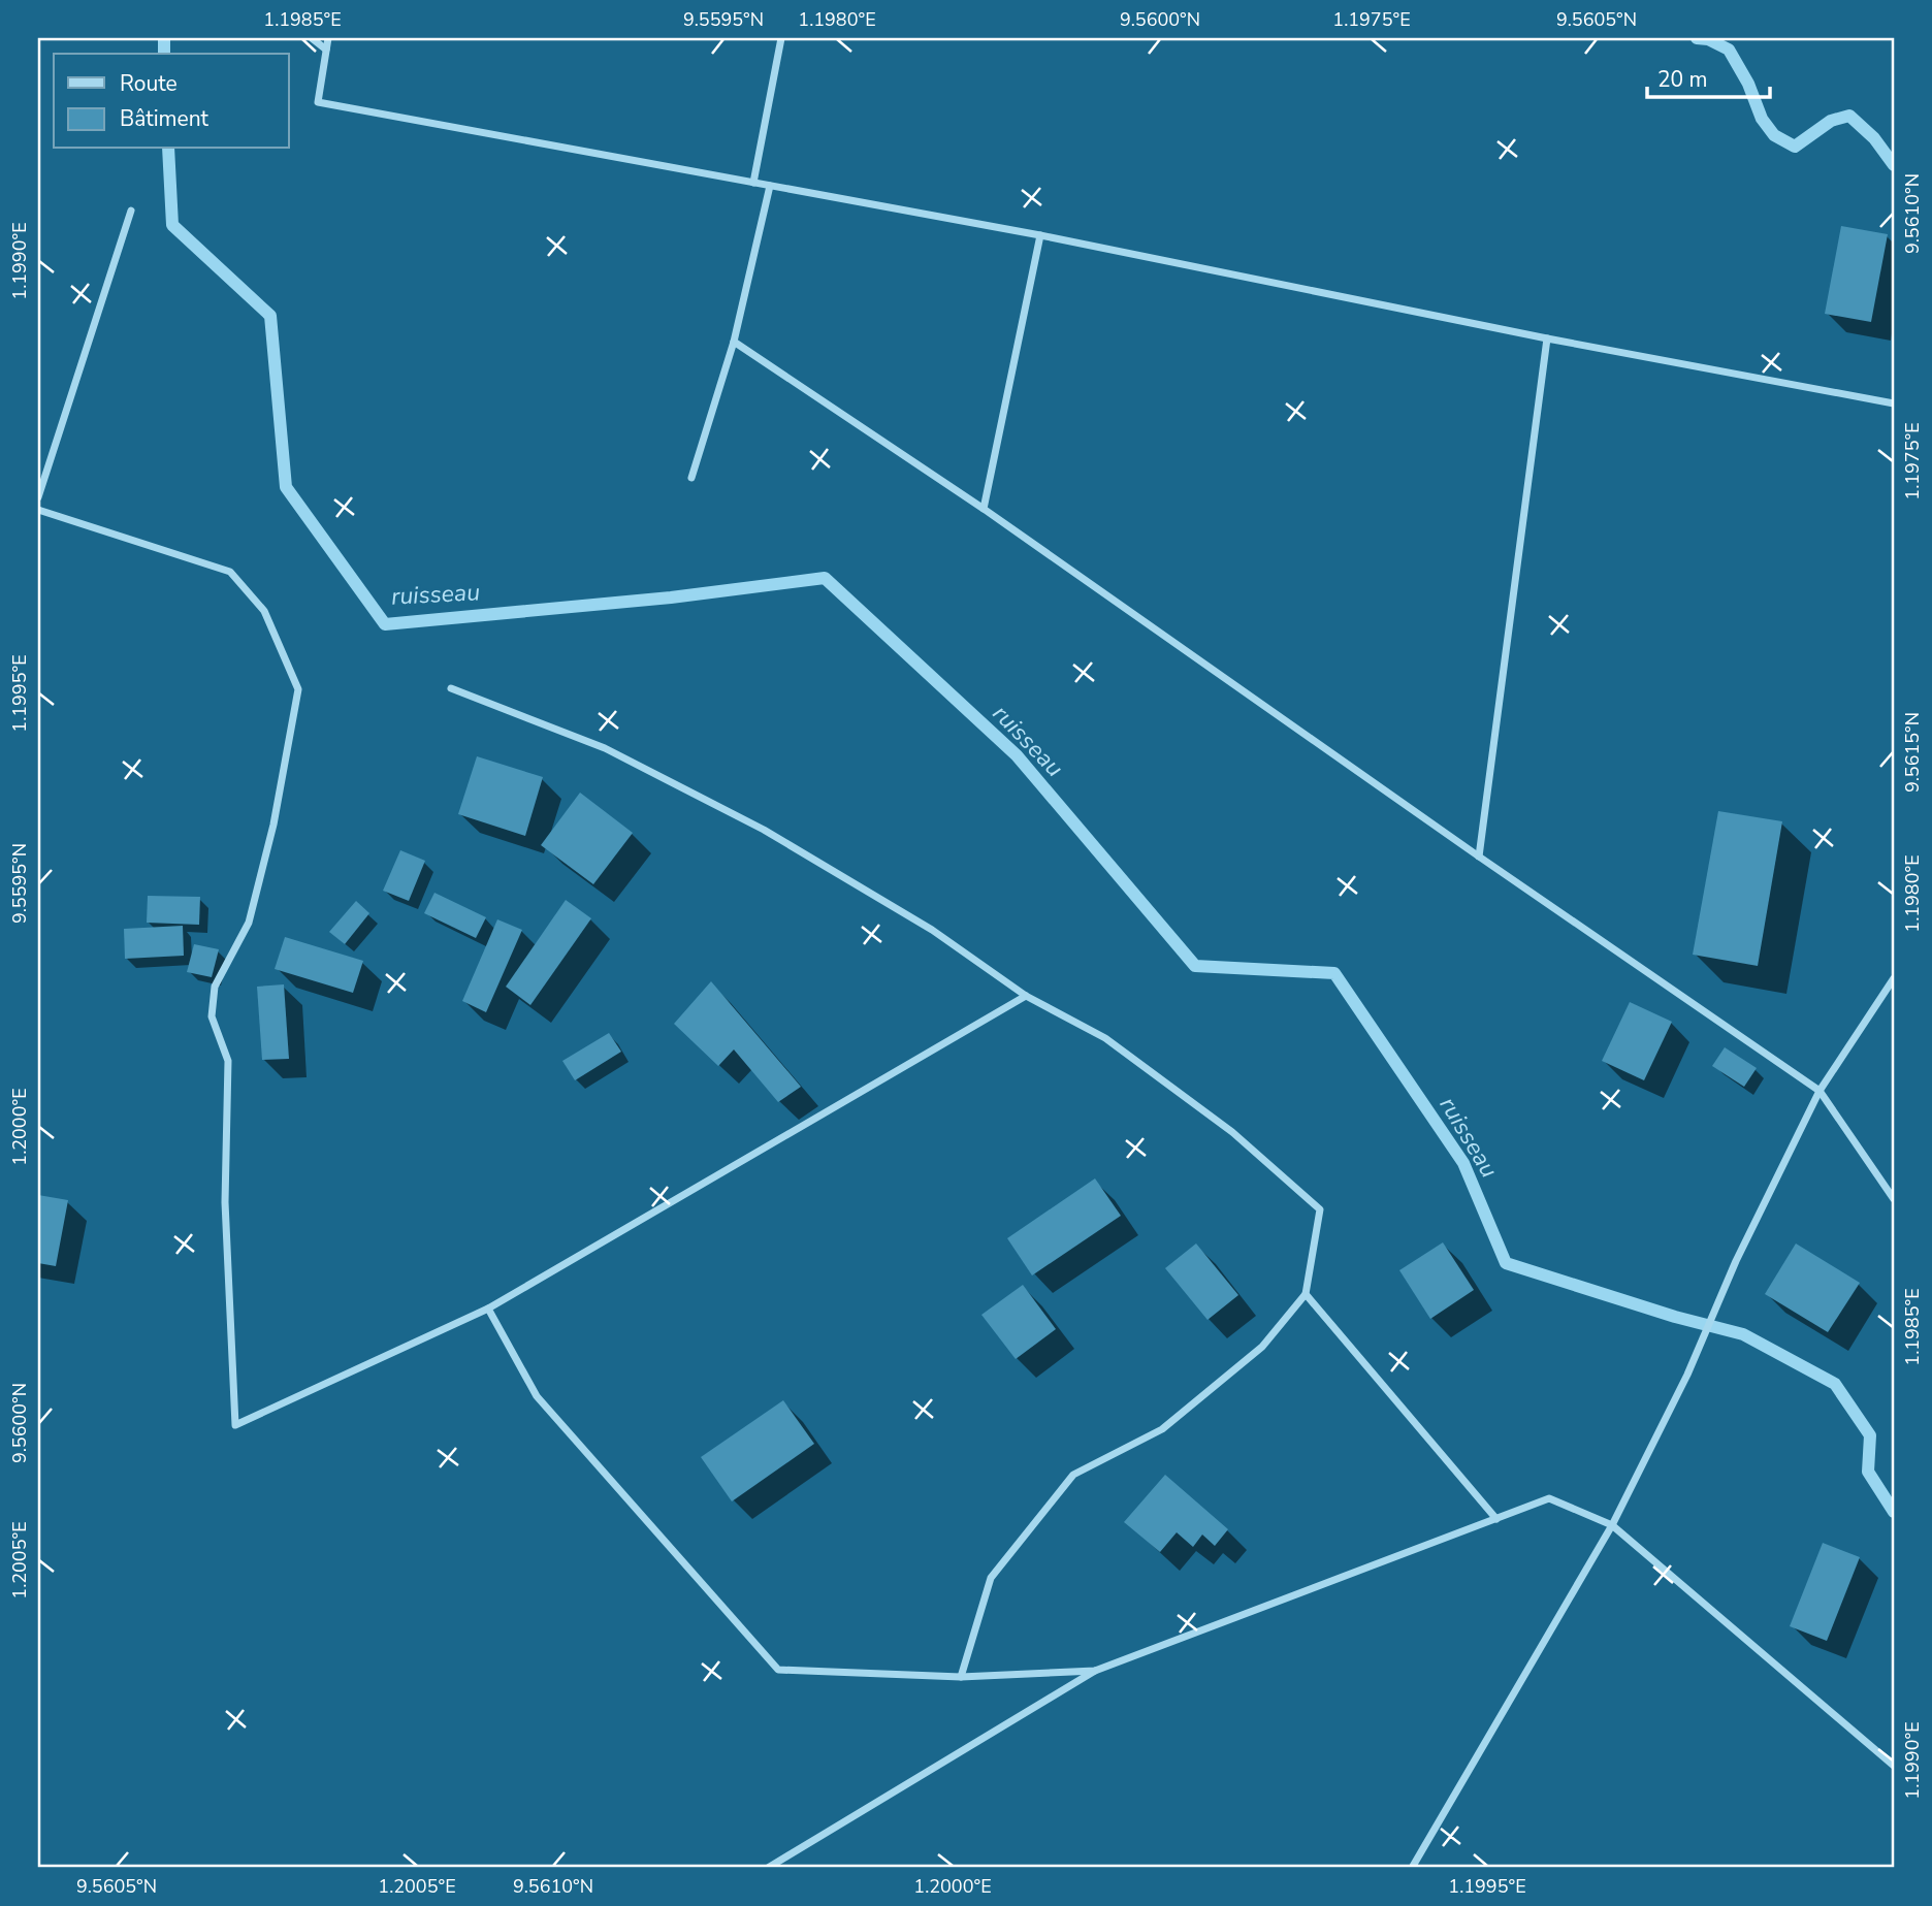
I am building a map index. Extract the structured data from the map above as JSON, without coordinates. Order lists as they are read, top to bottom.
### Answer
{
  "water": ["ruisseau"],
  "legend": ["Route", "Bâtiment"],
  "scale_bar": "20 m",
  "coordinates": [
    "1.1985°E",
    "9.5595°N",
    "1.1980°E",
    "9.5600°N",
    "1.1975°E",
    "9.5605°N",
    "9.5610°N",
    "1.1990°E",
    "1.1995°E",
    "9.5615°N",
    "1.2000°E",
    "1.2005°E"
  ]
}
